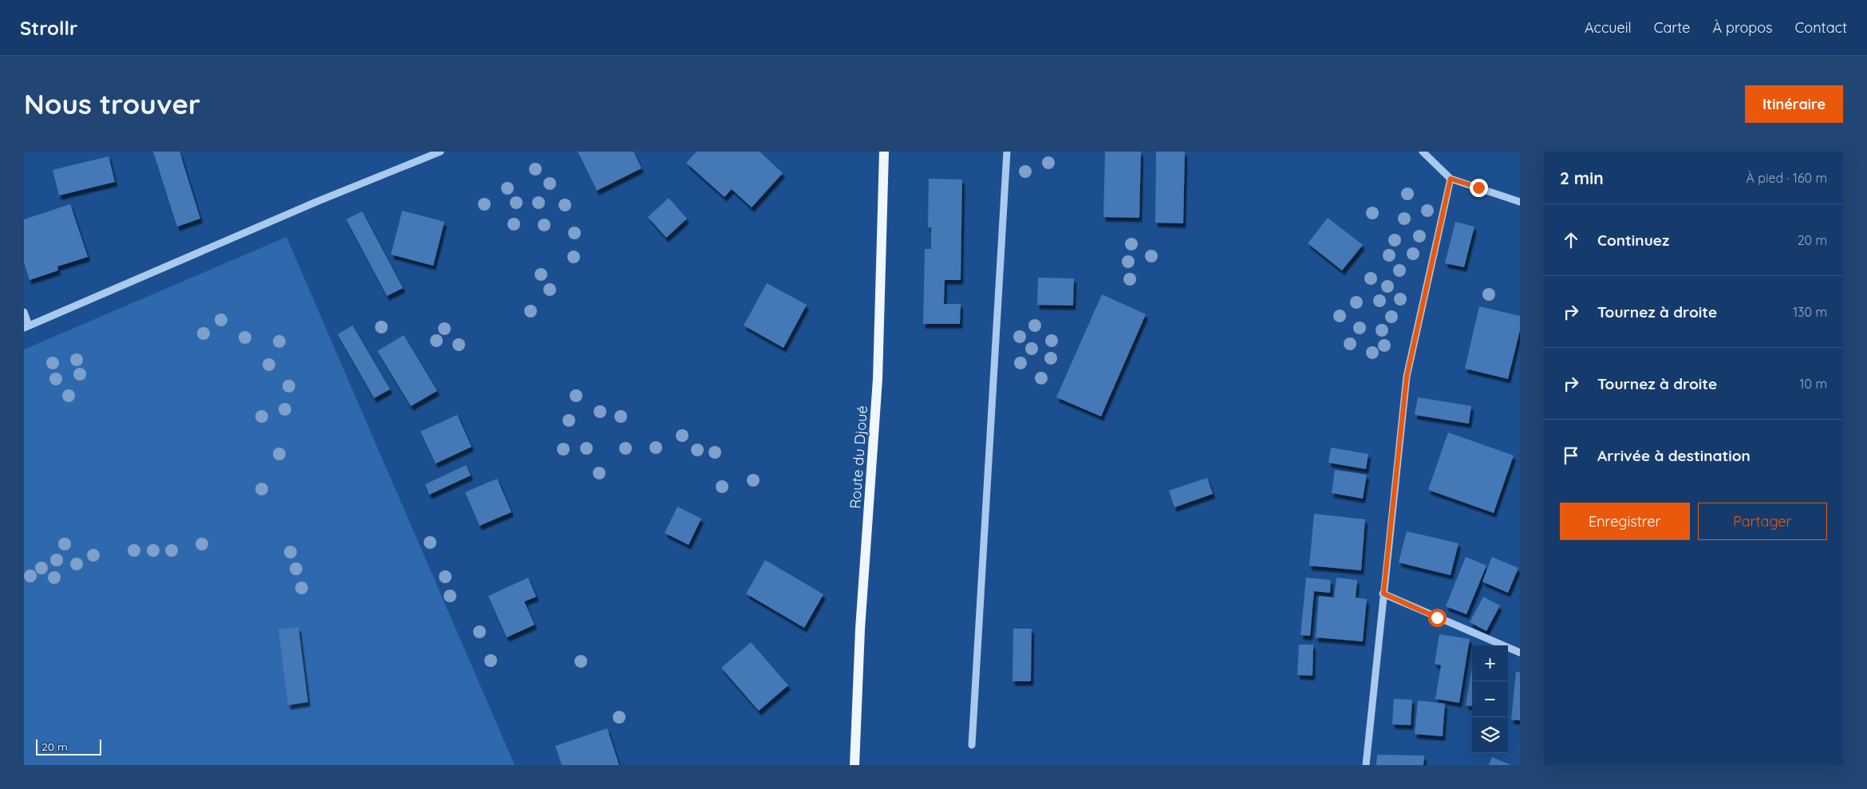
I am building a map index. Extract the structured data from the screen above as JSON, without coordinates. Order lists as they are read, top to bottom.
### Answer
{
  "streets": {
    "main road": ["Route du Djoué"]
  },
  "scale_bar": "20 m",
  "page": {
    "header": "Strollr",
    "nav": [
      "Accueil",
      "Carte",
      "À propos",
      "Contact"
    ],
    "buttons": [
      "Itinéraire",
      ["Enregistrer", "Partager"]
    ],
    "title": "Nous trouver",
    "heading": ["2 min", "À pied · 160 m"],
    "list": [
      ["Continuez", "20 m"],
      ["Tournez à droite", "130 m"],
      ["Tournez à droite", "10 m"],
      "Arrivée à destination"
    ],
    "map_buttons": ["+", "−"],
    "scale": "20 m"
  }
}
